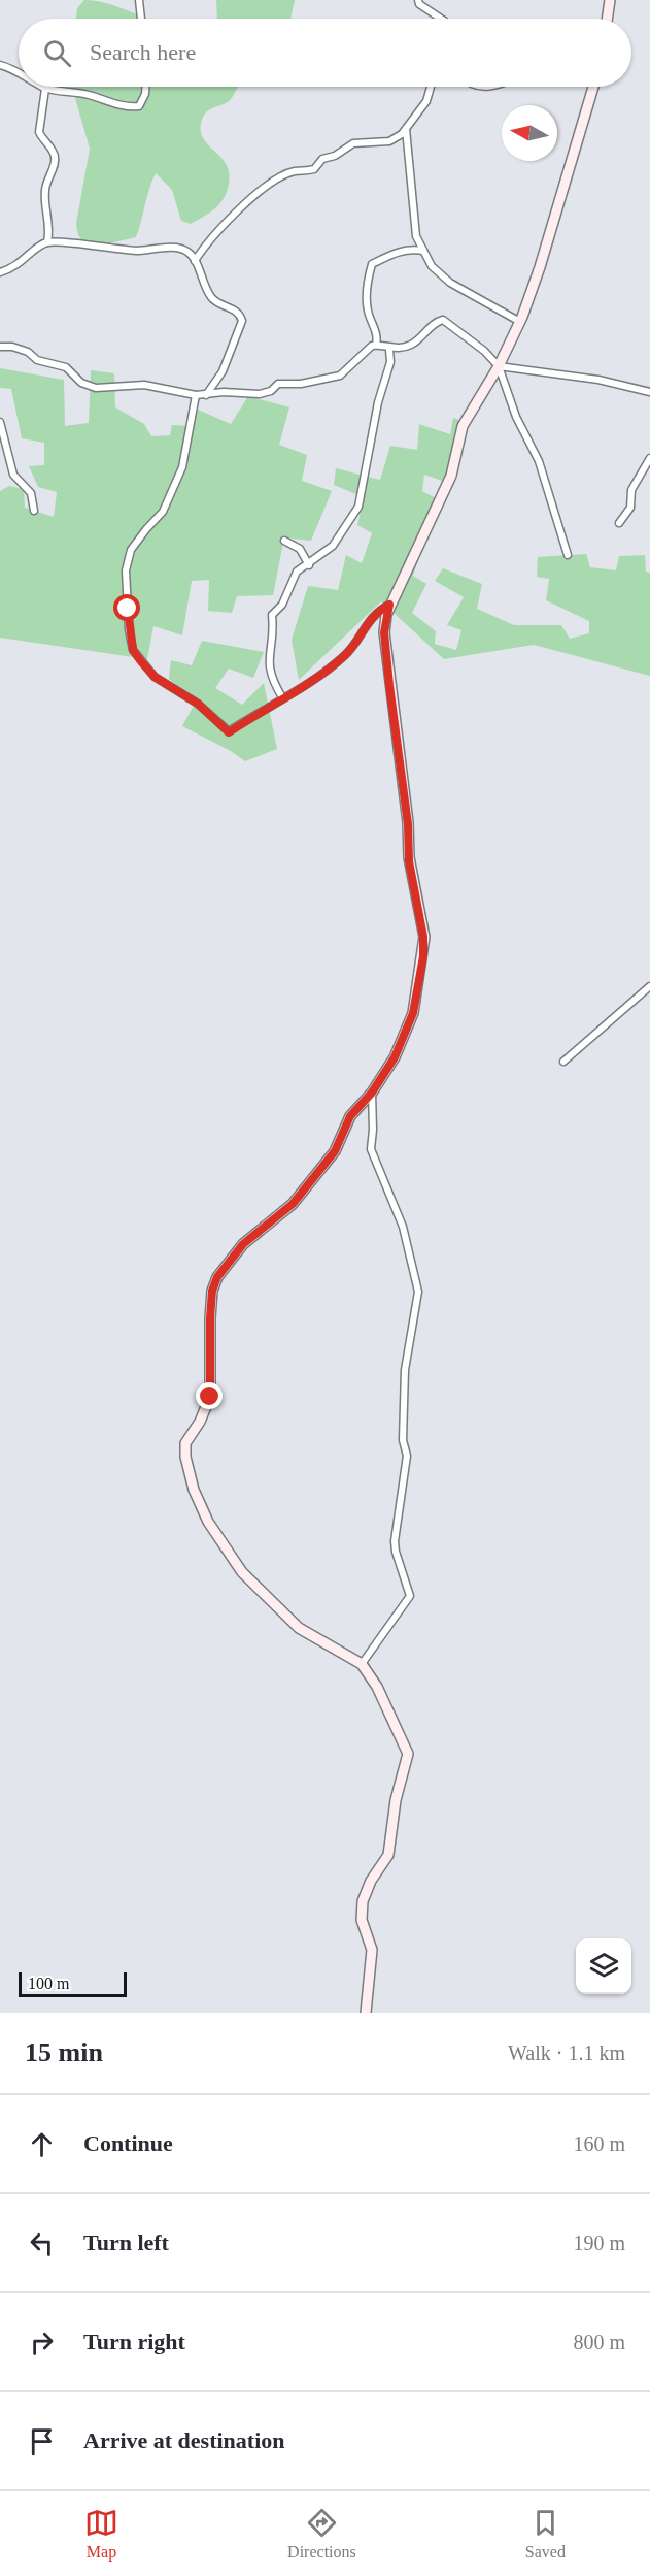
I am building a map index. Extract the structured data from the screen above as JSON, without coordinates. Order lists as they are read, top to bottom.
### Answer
{
  "scale_bar": "100 m",
  "north": "left",
  "page": {
    "search": "Search here",
    "scale": "100 m",
    "heading": ["15 min", "Walk · 1.1 km"],
    "list": [
      ["Continue", "160 m"],
      ["Turn left", "190 m"],
      ["Turn right", "800 m"],
      "Arrive at destination"
    ],
    "nav": ["Map", "Directions", "Saved"]
  }
}
